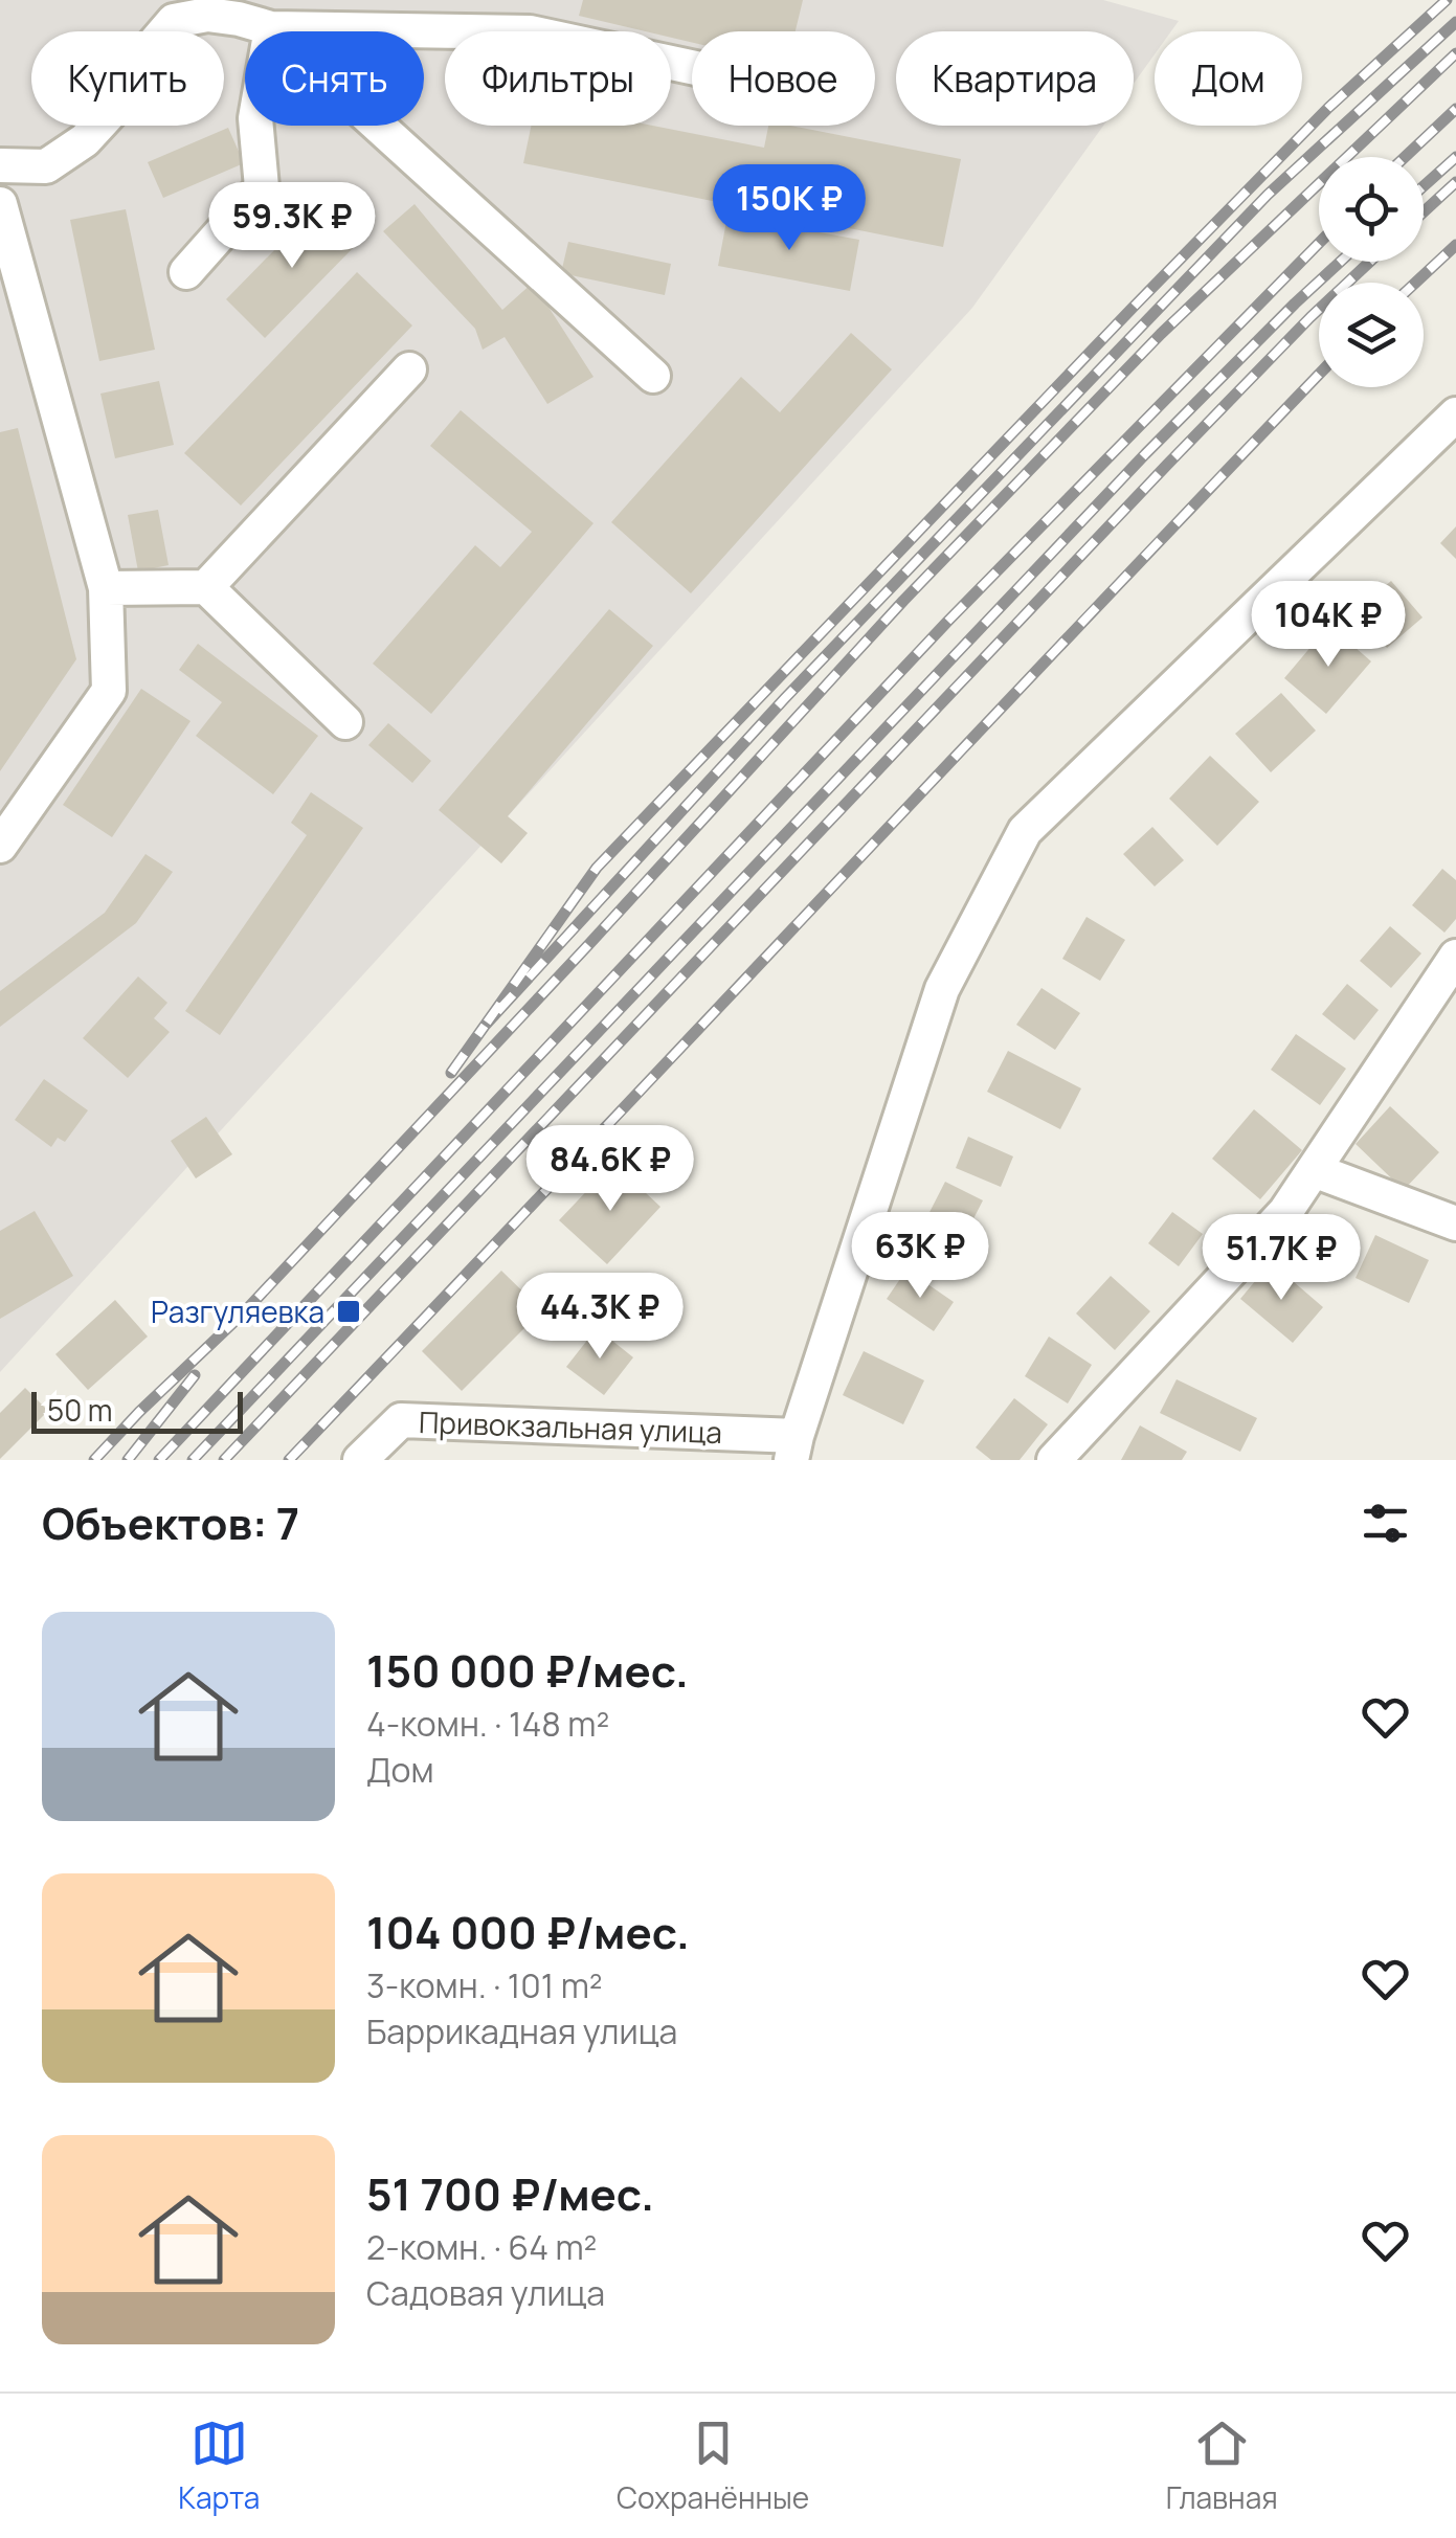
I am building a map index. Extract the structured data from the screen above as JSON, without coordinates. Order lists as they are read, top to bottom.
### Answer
{
  "streets": {
    "street": ["Привокзальная улица"]
  },
  "places": {
    "transit": ["Разгуляевка"]
  },
  "scale_bar": "50 m",
  "page": {
    "chip": [
      "Купить",
      "Снять",
      "Фильтры",
      "Новое",
      "Квартира",
      "Дом"
    ],
    "price": [
      "150K ₽",
      "59.3K ₽",
      "104K ₽",
      "84.6K ₽",
      "63K ₽",
      "51.7K ₽",
      "44.3K ₽"
    ],
    "scale": "50 m",
    "heading": "Объектов: 7",
    "list": [
      {
        "name": "150 000 ₽/мес.",
        "note": "4-комн. · 148 m² · Дом"
      },
      {
        "name": "104 000 ₽/мес.",
        "note": "3-комн. · 101 m² · Баррикадная улица"
      },
      {
        "name": "51 700 ₽/мес.",
        "note": "2-комн. · 64 m² · Садовая улица"
      }
    ],
    "tabs": ["Карта", "Сохранённые", "Главная"]
  }
}
